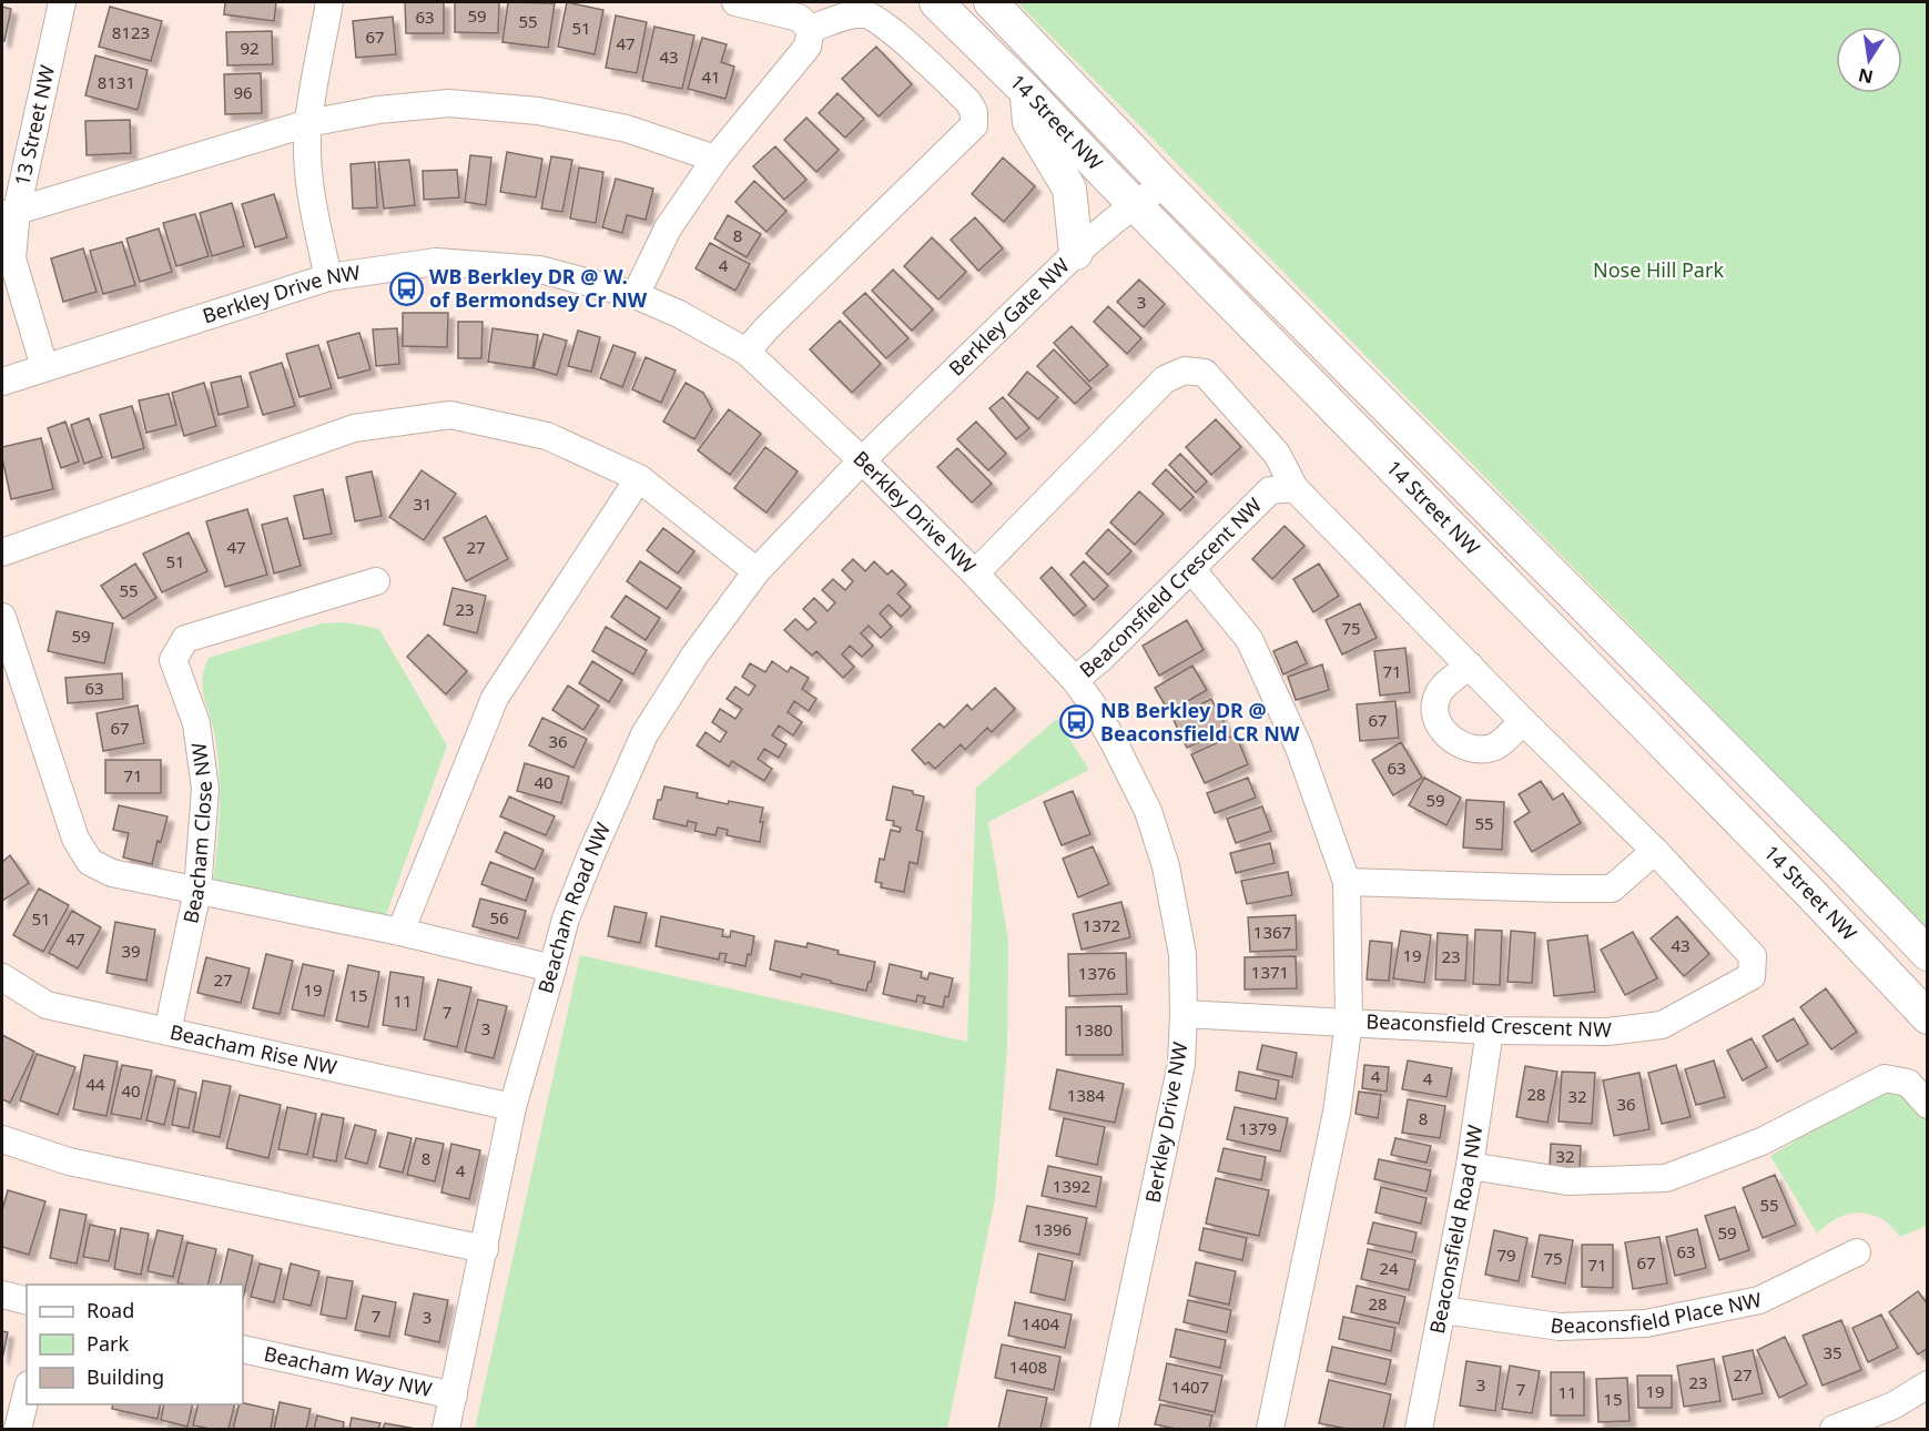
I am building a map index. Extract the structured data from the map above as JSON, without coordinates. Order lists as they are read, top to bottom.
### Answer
{
  "streets": {
    "main road": ["14 Street NW"],
    "street": [
      "13 Street NW",
      "Berkley Drive NW",
      "Berkley Gate NW",
      "Beaconsfield Crescent NW",
      "Beacham Close NW",
      "Beacham Road NW",
      "Beacham Rise NW",
      "Beaconsfield Road NW",
      "Beaconsfield Place NW",
      "Beacham Way NW"
    ]
  },
  "crossings": [
    ["14 Street NW", "Berkley Gate NW"],
    ["13 Street NW", "Berkley Drive NW"],
    ["Berkley Drive NW", "Berkley Gate NW"],
    ["Berkley Drive NW", "Beaconsfield Crescent NW"],
    ["Berkley Drive NW", "Beacham Road NW"],
    ["Berkley Gate NW", "Beacham Road NW"],
    ["Beaconsfield Crescent NW", "Beaconsfield Road NW"],
    ["Beacham Close NW", "Beacham Rise NW"],
    ["Beacham Road NW", "Beacham Rise NW"],
    ["Beacham Road NW", "Beacham Way NW"],
    ["Beaconsfield Road NW", "Beaconsfield Place NW"]
  ],
  "parks": ["Nose Hill Park"],
  "places": {
    "bus stop": ["WB Berkley DR @ W. of Bermondsey Cr NW", "NB Berkley DR @ Beaconsfield CR NW"]
  },
  "house_numbers": [
    "59",
    "63",
    "55",
    "51",
    "8123",
    "67",
    "47",
    "92",
    "43",
    "41",
    "8131",
    "96",
    "8",
    "4",
    "3",
    "31",
    "47",
    "27",
    "51",
    "55",
    "23",
    "75",
    "59",
    "71",
    "63",
    "67",
    "67",
    "36",
    "63",
    "71",
    "40",
    "59",
    "55",
    "56",
    "51",
    "1372",
    "1367",
    "47",
    "43",
    "39",
    "19",
    "23",
    "1371",
    "1376",
    "27",
    "19",
    "15",
    "11",
    "7",
    "3",
    "1380",
    "4",
    "4",
    "44",
    "40",
    "28",
    "1384",
    "32",
    "36",
    "8",
    "1379",
    "32",
    "8",
    "4",
    "1392",
    "55",
    "1396",
    "59",
    "63",
    "79",
    "75",
    "67",
    "71",
    "24",
    "28",
    "7",
    "3",
    "1404",
    "35",
    "1408",
    "27",
    "23",
    "3",
    "1407",
    "7",
    "19",
    "11",
    "15"
  ],
  "legend": ["Road", "Park", "Building"],
  "north": "bottom"
}
